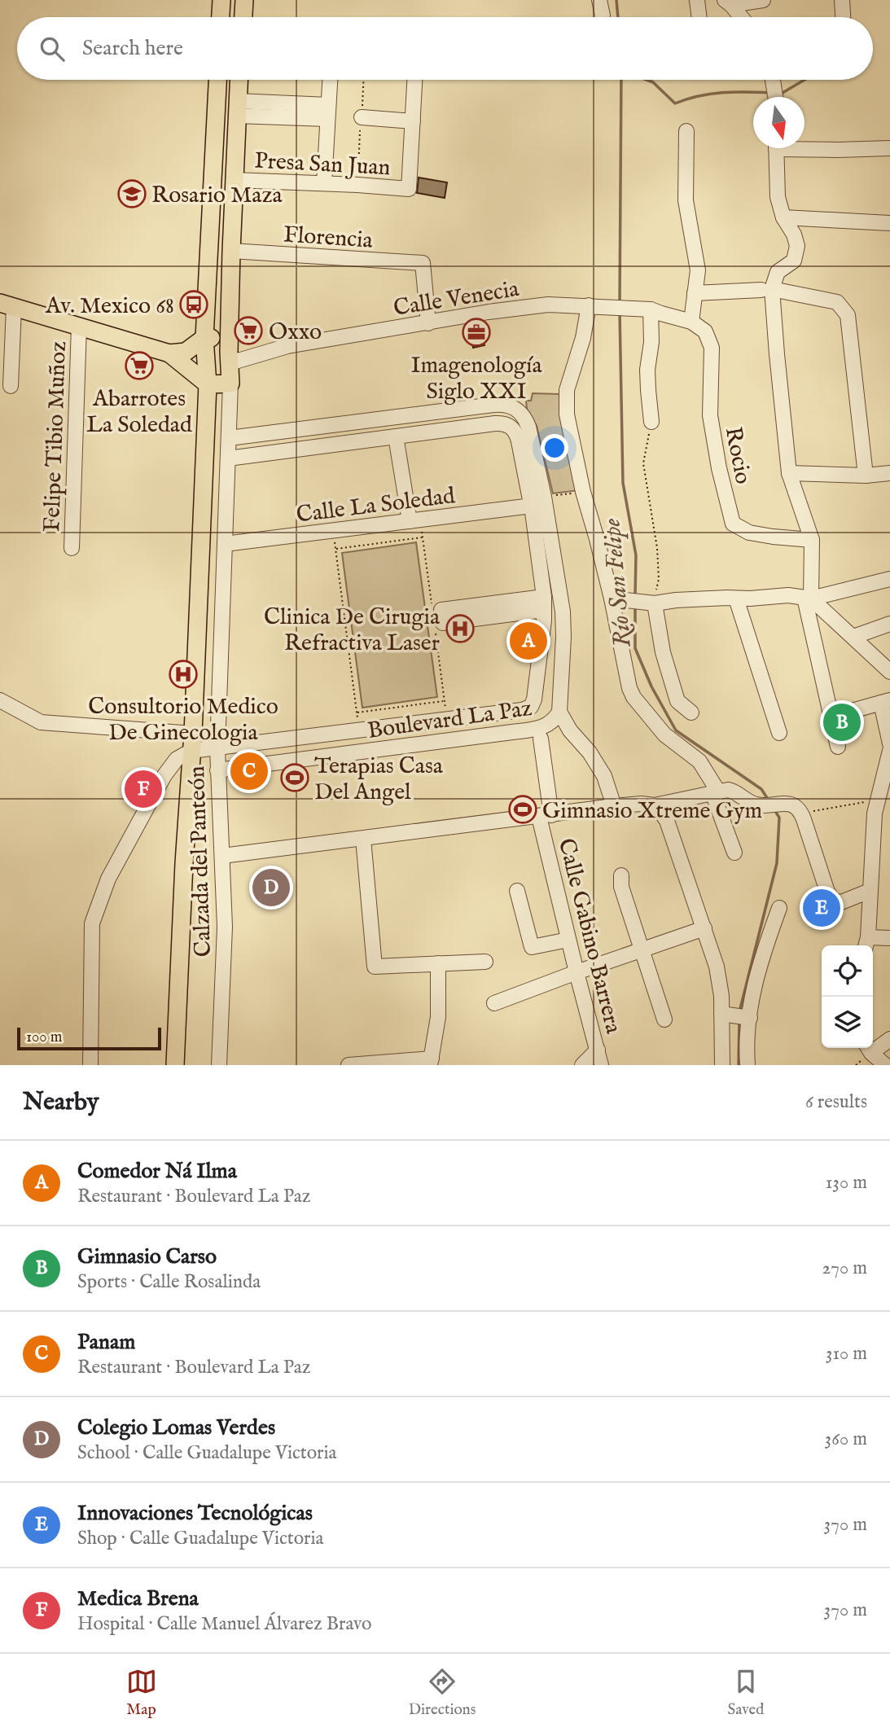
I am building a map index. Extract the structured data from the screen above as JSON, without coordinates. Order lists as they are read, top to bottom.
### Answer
{
  "streets": {
    "street": [
      "Presa San Juan",
      "Florencia",
      "Calle Venecia",
      "Felipe Tibio Muñoz",
      "Rocio",
      "Calle La Soledad",
      "Boulevard La Paz",
      "Calzada del Panteón",
      "Calle Gabino Barrera"
    ]
  },
  "crossings": [
    ["Florencia", "Calle Venecia"],
    ["Calle Venecia", "Rocio"],
    ["Calle La Soledad", "Boulevard La Paz"],
    ["Calle La Soledad", "Calzada del Panteón"],
    ["Boulevard La Paz", "Calzada del Panteón"]
  ],
  "water": ["Río San Felipe"],
  "places": {
    "school or university": ["Rosario Maza"],
    "bus stop": ["Av. Mexico 68"],
    "supermarket": ["Oxxo", "Abarrotes La Soledad"],
    "office": ["Imagenología Siglo XXI"],
    "hospital": ["Clinica De Cirugia Refractiva Laser", "Consultorio Medico De Ginecologia"],
    "sports": ["Terapias Casa Del Angel", "Gimnasio Xtreme Gym"]
  },
  "scale_bar": "100 m",
  "north": "bottom",
  "page": {
    "search": "Search here",
    "pins": [
      "A",
      "B",
      "C",
      "F",
      "D",
      "E"
    ],
    "scale": "100 m",
    "heading": ["Nearby", "6 results"],
    "list": [
      {
        "mark": "A",
        "name": "Comedor Ná Ilma",
        "note": "Restaurant · Boulevard La Paz",
        "value": "130 m"
      },
      {
        "mark": "B",
        "name": "Gimnasio Carso",
        "note": "Sports · Calle Rosalinda",
        "value": "270 m"
      },
      {
        "mark": "C",
        "name": "Panam",
        "note": "Restaurant · Boulevard La Paz",
        "value": "310 m"
      },
      {
        "mark": "D",
        "name": "Colegio Lomas Verdes",
        "note": "School · Calle Guadalupe Victoria",
        "value": "360 m"
      },
      {
        "mark": "E",
        "name": "Innovaciones Tecnológicas",
        "note": "Shop · Calle Guadalupe Victoria",
        "value": "370 m"
      },
      {
        "mark": "F",
        "name": "Medica Brena",
        "note": "Hospital · Calle Manuel Álvarez Bravo",
        "value": "370 m"
      }
    ],
    "nav": ["Map", "Directions", "Saved"]
  }
}
